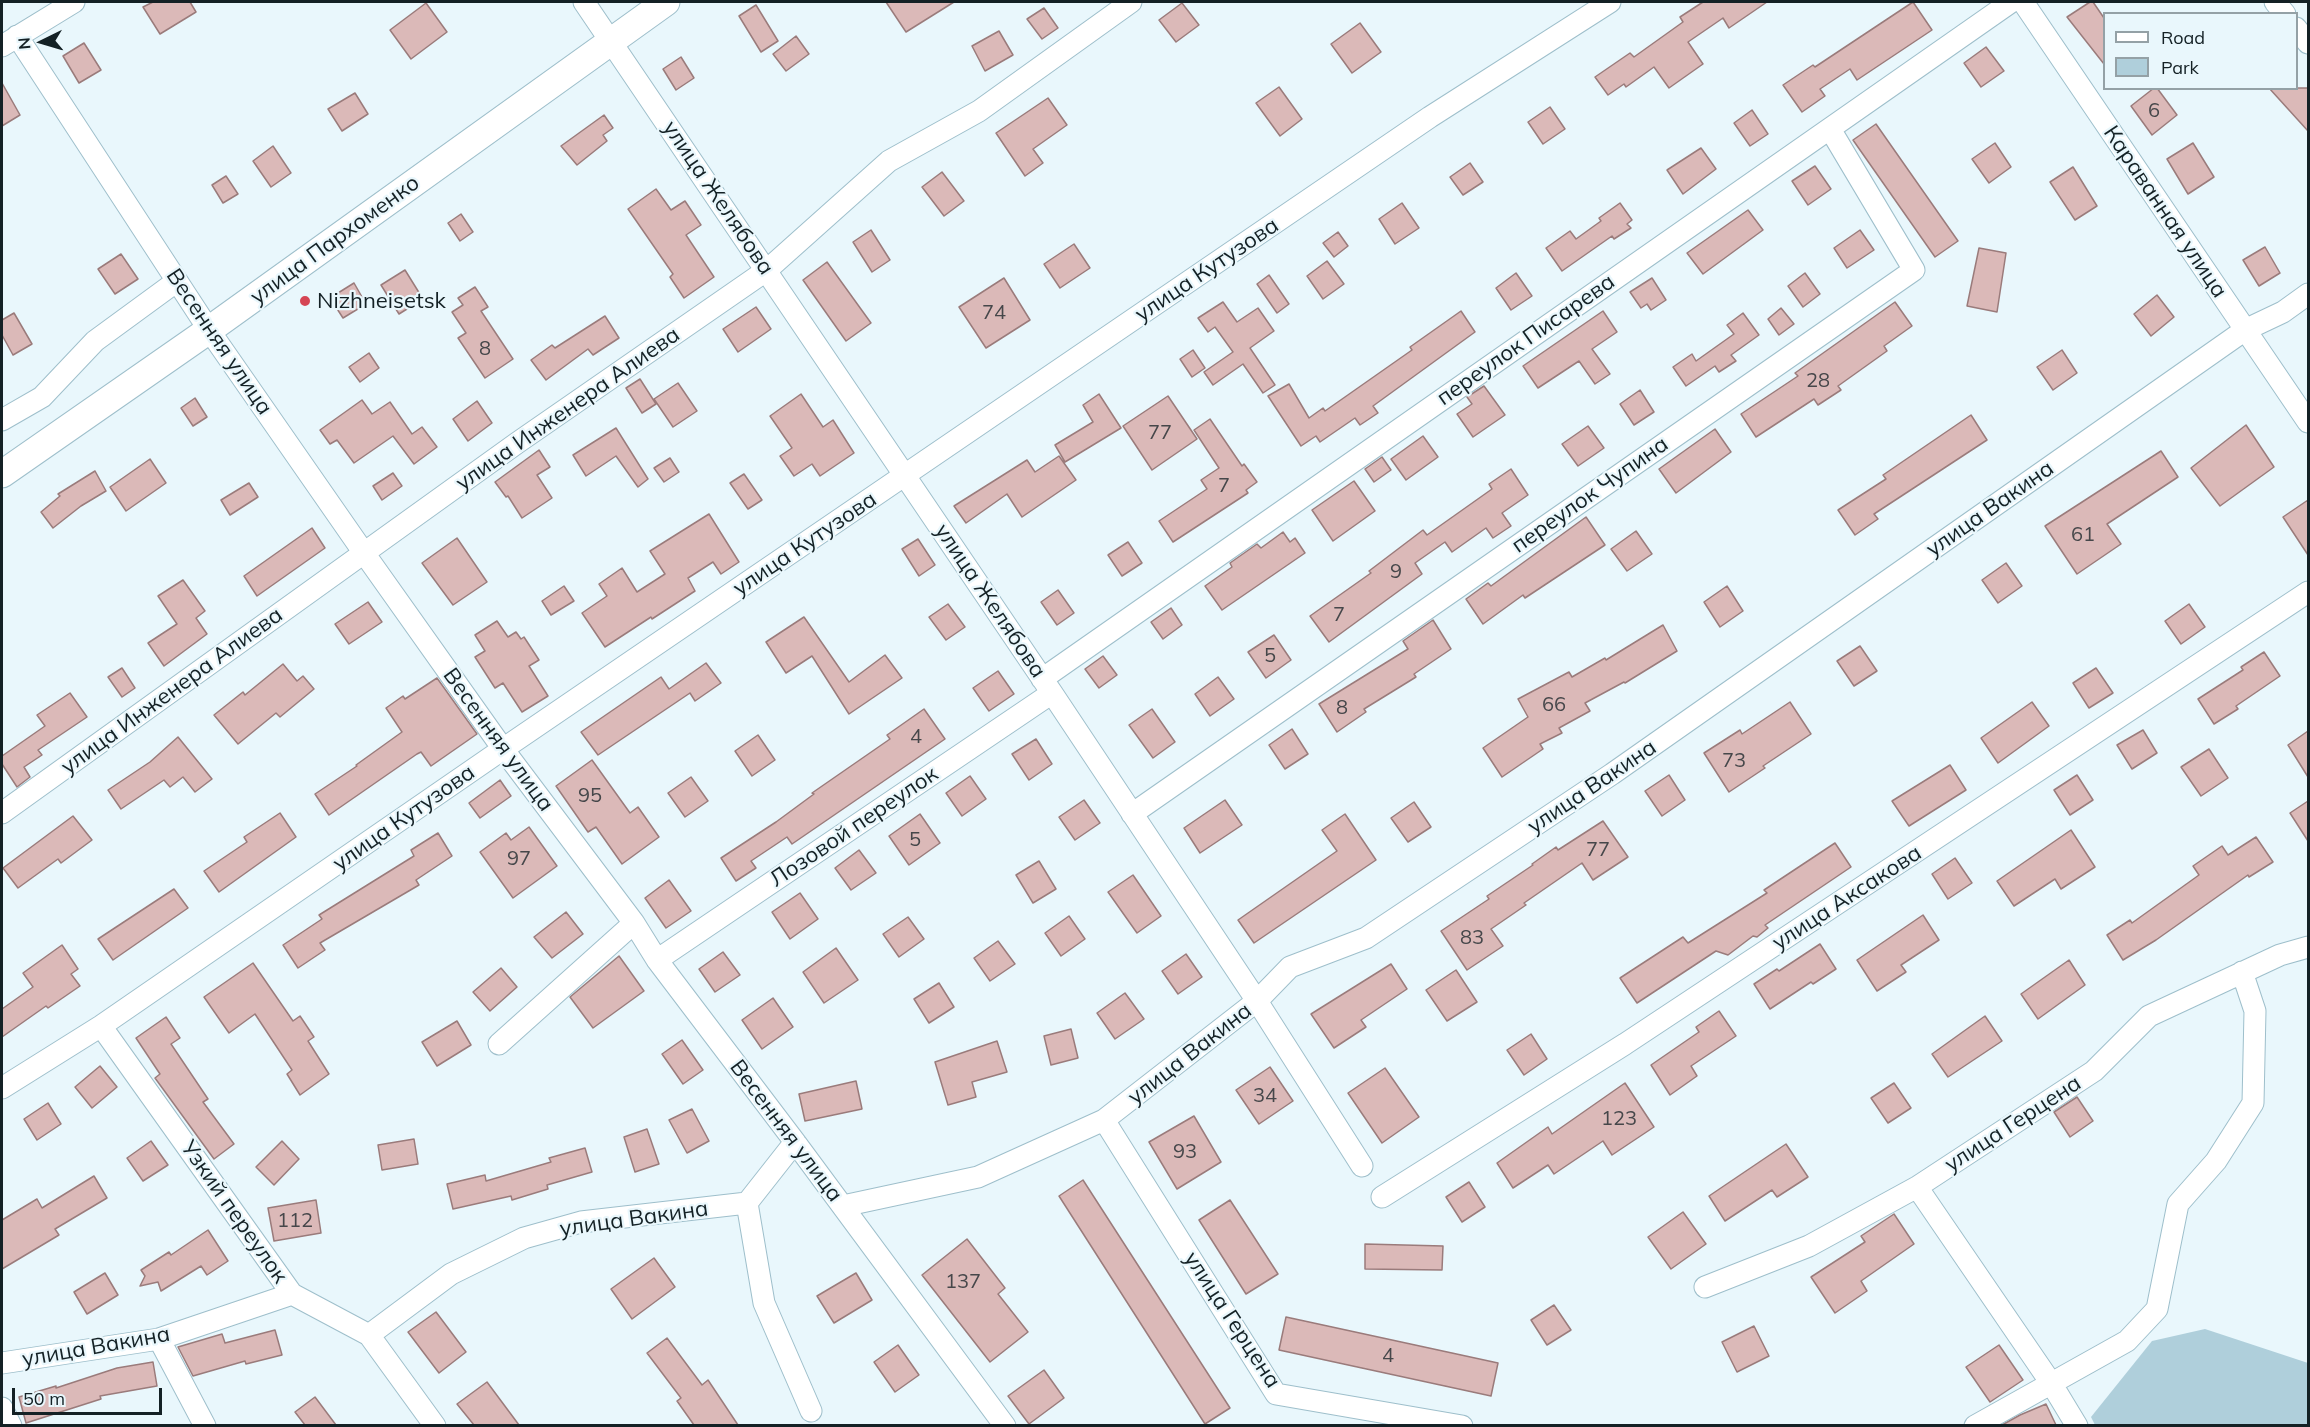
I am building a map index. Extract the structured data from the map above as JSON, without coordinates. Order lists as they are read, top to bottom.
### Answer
{
  "streets": {
    "main road": ["улица Пархоменко"],
    "street": [
      "улица Желябова",
      "Караванная улица",
      "улица Кутузова",
      "переулок Писарева",
      "Весенняя улица",
      "улица Инженера Алиева",
      "переулок Чупина",
      "улица Вакина",
      "Лозовой переулок",
      "улица Аксакова",
      "улица Герцена",
      "Узкий переулок"
    ]
  },
  "crossings": [
    ["улица Желябова", "улица Пархоменко"],
    ["улица Желябова", "улица Кутузова"],
    ["улица Желябова", "переулок Писарева"],
    ["улица Желябова", "улица Инженера Алиева"],
    ["улица Желябова", "переулок Чупина"],
    ["улица Желябова", "улица Вакина"],
    ["улица Желябова", "Лозовой переулок"],
    ["Караванная улица", "улица Вакина"],
    ["улица Пархоменко", "Весенняя улица"],
    ["улица Кутузова", "Весенняя улица"],
    ["улица Кутузова", "Узкий переулок"],
    ["переулок Писарева", "переулок Чупина"],
    ["переулок Писарева", "Лозовой переулок"],
    ["Весенняя улица", "улица Инженера Алиева"],
    ["Весенняя улица", "улица Вакина"],
    ["Весенняя улица", "Лозовой переулок"],
    ["улица Вакина", "улица Герцена"],
    ["улица Вакина", "Узкий переулок"]
  ],
  "places": ["Nizhneisetsk"],
  "house_numbers": [
    "6",
    "74",
    "8",
    "28",
    "77",
    "7",
    "61",
    "9",
    "7",
    "5",
    "66",
    "8",
    "4",
    "73",
    "95",
    "5",
    "77",
    "97",
    "83",
    "34",
    "123",
    "93",
    "112",
    "137",
    "4"
  ],
  "legend": ["Road", "Park"],
  "scale_bar": "50 m",
  "north": "left"
}
